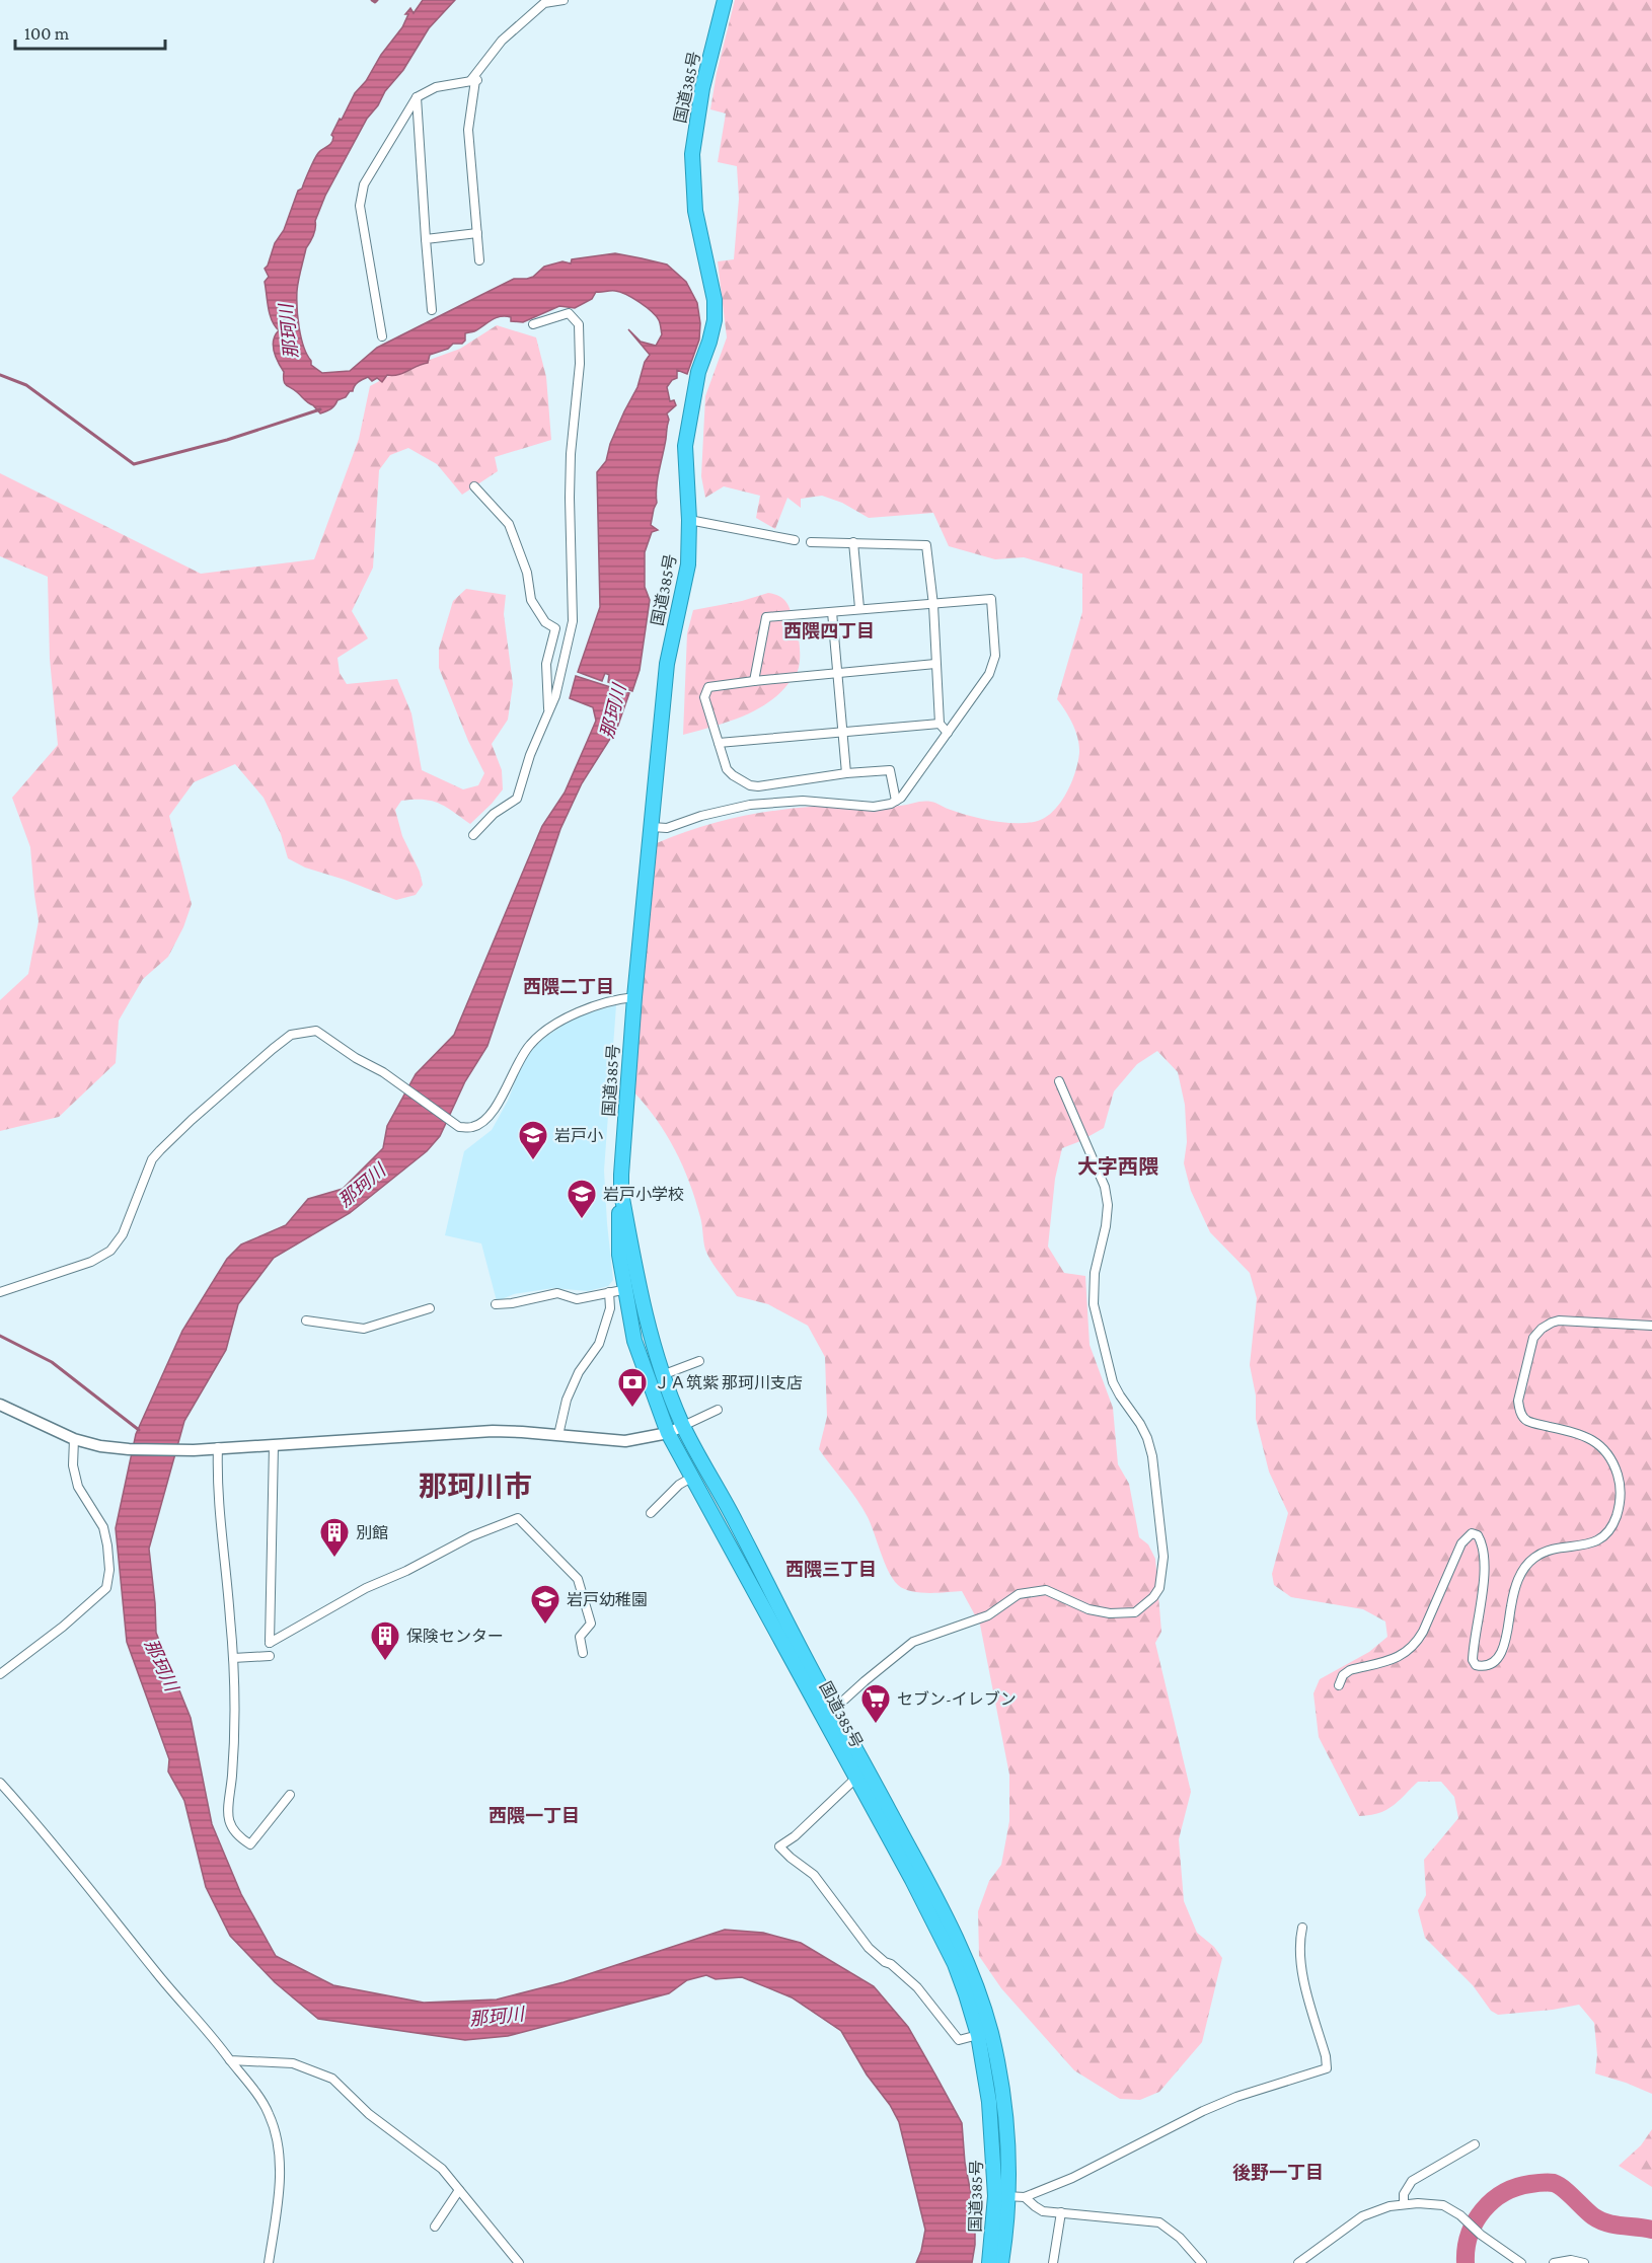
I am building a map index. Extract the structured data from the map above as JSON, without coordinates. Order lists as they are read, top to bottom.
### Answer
{
  "streets": {
    "highway": ["国道385号"]
  },
  "districts": [
    "西隈四丁目",
    "西隈二丁目",
    "大字西隈",
    "那珂川市",
    "西隈三丁目",
    "西隈一丁目",
    "後野一丁目"
  ],
  "water": ["那珂川"],
  "places": {
    "school or university": ["岩戸小", "岩戸小学校", "岩戸幼稚園"],
    "bank": ["ＪＡ筑紫 那珂川支店"],
    "building": ["別館", "保険センター"],
    "supermarket": ["セブン-イレブン"]
  },
  "scale_bar": "100 m"
}
